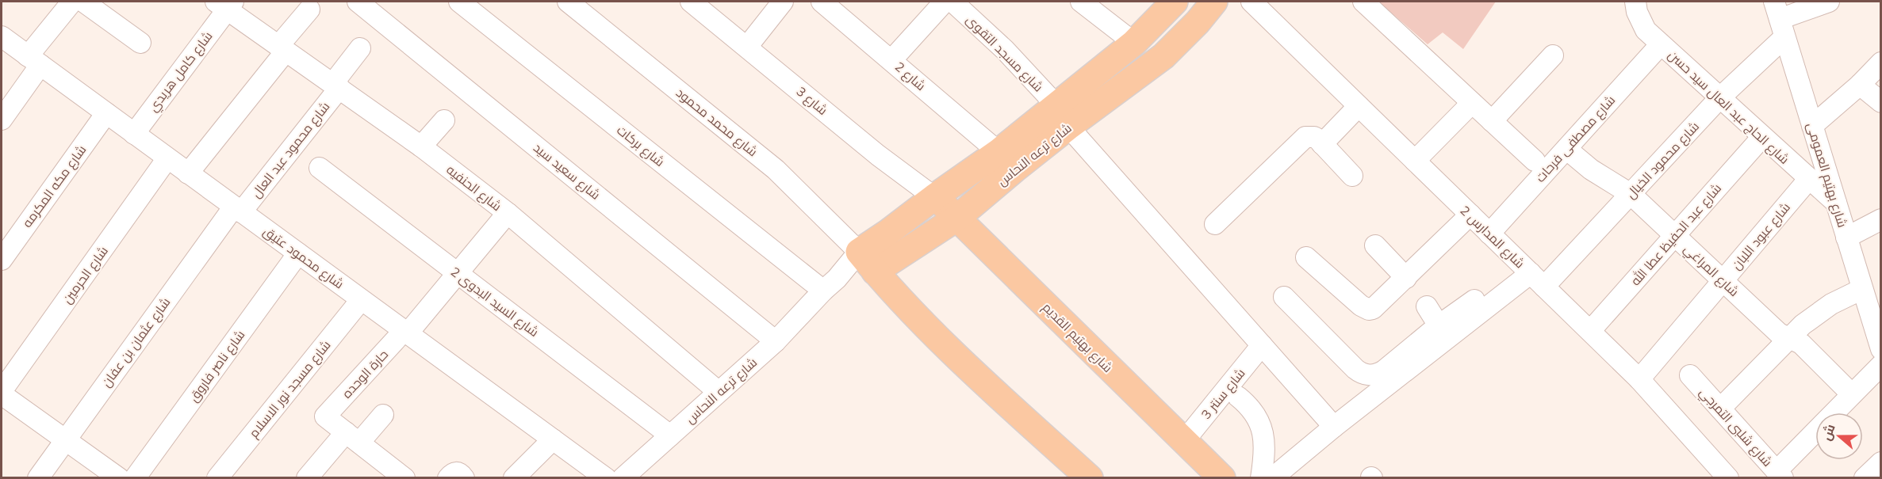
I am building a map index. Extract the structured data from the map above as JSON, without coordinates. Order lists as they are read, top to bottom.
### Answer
{
  "streets": {
    "main road": ["شارع ترعه النحاس", "شارع بهتيم القديم"],
    "street": [
      "شارع مسجد التقوى",
      "شارع كامل هريدي",
      "شارع 2",
      "شارع 3",
      "شارع الحاج عبد العال سيد حسن",
      "شارع محمد محمود",
      "شارع مصطفى فرحات",
      "شارع بركات",
      "شارع محمود عبد العال",
      "شارع محمود الخيال",
      "شارع سعيد سيد",
      "شارع بهتيم العمومى",
      "شارع مكه المكرمه",
      "شارع الحنفيه",
      "شارع عبد الحفيظ عطا الله",
      "شارع عبود اللبان",
      "شارع المدارس 2",
      "شارع محمود عتيق",
      "شارع المراغي",
      "شارع الحرمين",
      "شارع السيد البدوى 2",
      "شارع عثمان بن عفان",
      "شارع ناصر فاروق",
      "حارة الوحده",
      "شارع مسجد نور الاسلام",
      "شارع سنتر 3",
      "شارع شلبى التمرجي"
    ]
  },
  "crossings": [
    ["شارع مسجد التقوى", "شارع ترعه النحاس"],
    ["شارع مسجد التقوى", "شارع سنتر 3"],
    ["شارع كامل هريدي", "شارع الحنفيه"],
    ["شارع كامل هريدي", "شارع محمود عتيق"],
    ["شارع 2", "شارع ترعه النحاس"],
    ["شارع 3", "شارع ترعه النحاس"],
    ["شارع 3", "شارع بهتيم القديم"],
    ["شارع الحاج عبد العال سيد حسن", "شارع مصطفى فرحات"],
    ["شارع الحاج عبد العال سيد حسن", "شارع محمود الخيال"],
    ["شارع الحاج عبد العال سيد حسن", "شارع بهتيم العمومى"],
    ["شارع الحاج عبد العال سيد حسن", "شارع عبد الحفيظ عطا الله"],
    ["شارع الحاج عبد العال سيد حسن", "شارع عبود اللبان"],
    ["شارع محمد محمود", "شارع ترعه النحاس"],
    ["شارع مصطفى فرحات", "شارع المدارس 2"],
    ["شارع مصطفى فرحات", "شارع المراغي"],
    ["شارع بركات", "شارع ترعه النحاس"],
    ["شارع محمود عبد العال", "شارع الحنفيه"],
    ["شارع محمود عبد العال", "شارع محمود عتيق"],
    ["شارع محمود عبد العال", "شارع عثمان بن عفان"],
    ["شارع ترعه النحاس", "شارع سعيد سيد"],
    ["شارع ترعه النحاس", "شارع الحنفيه"],
    ["شارع ترعه النحاس", "شارع السيد البدوى 2"],
    ["شارع ترعه النحاس", "شارع بهتيم القديم"],
    ["شارع محمود الخيال", "شارع بهتيم العمومى"],
    ["شارع محمود الخيال", "شارع المدارس 2"],
    ["شارع محمود الخيال", "شارع المراغي"],
    ["شارع مكه المكرمه", "شارع محمود عتيق"],
    ["شارع الحنفيه", "حارة الوحده"],
    ["شارع عبد الحفيظ عطا الله", "شارع المدارس 2"],
    ["شارع عبد الحفيظ عطا الله", "شارع المراغي"],
    ["شارع عبود اللبان", "شارع المدارس 2"],
    ["شارع عبود اللبان", "شارع المراغي"],
    ["شارع محمود عتيق", "شارع الحرمين"],
    ["شارع محمود عتيق", "شارع عثمان بن عفان"],
    ["شارع محمود عتيق", "شارع ناصر فاروق"],
    ["شارع محمود عتيق", "حارة الوحده"],
    ["شارع محمود عتيق", "شارع مسجد نور الاسلام"],
    ["شارع السيد البدوى 2", "حارة الوحده"],
    ["شارع بهتيم القديم", "شارع سنتر 3"]
  ],
  "north": "left"
}
